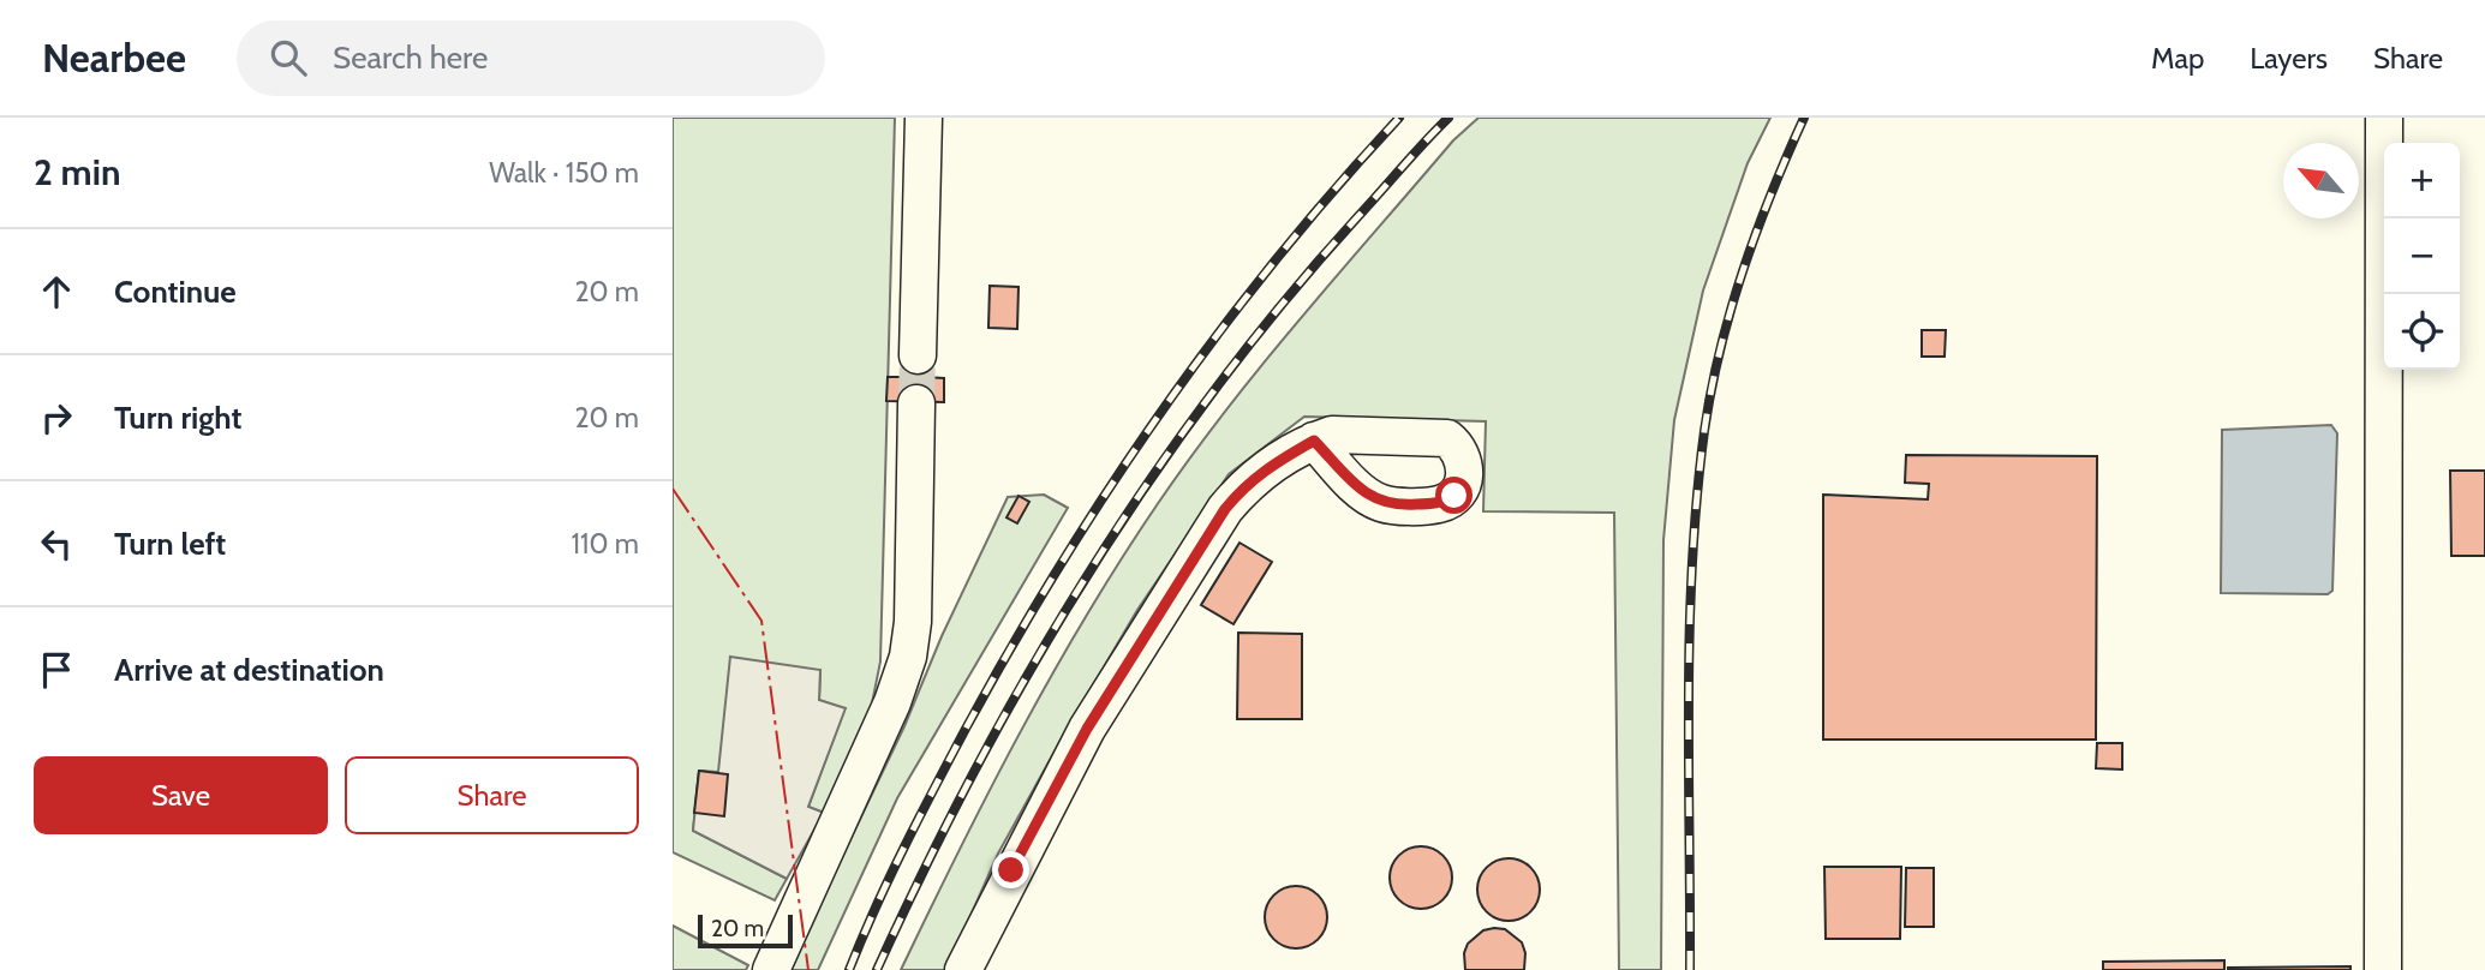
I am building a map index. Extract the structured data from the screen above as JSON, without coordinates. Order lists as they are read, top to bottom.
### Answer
{
  "scale_bar": "20 m",
  "north": "top left",
  "page": {
    "header": "Nearbee",
    "search": "Search here",
    "nav": ["Map", "Layers", "Share"],
    "heading": ["2 min", "Walk · 150 m"],
    "map_buttons": ["+", "−"],
    "list": [
      ["Continue", "20 m"],
      ["Turn right", "20 m"],
      ["Turn left", "110 m"],
      "Arrive at destination"
    ],
    "buttons": ["Save", "Share"],
    "scale": "20 m"
  }
}
